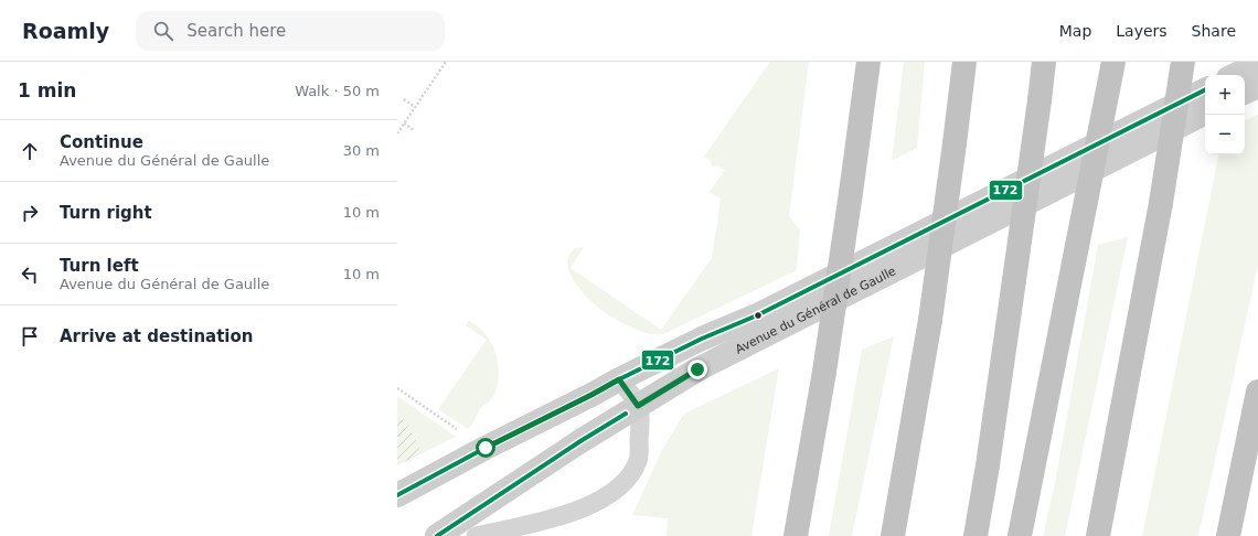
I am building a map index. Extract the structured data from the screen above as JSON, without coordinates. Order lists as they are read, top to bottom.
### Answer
{
  "streets": {
    "main road": ["Avenue du Général de Gaulle"]
  },
  "lines": ["transit line 172"],
  "page": {
    "header": "Roamly",
    "search": "Search here",
    "nav": ["Map", "Layers", "Share"],
    "heading": ["1 min", "Walk · 50 m"],
    "map_buttons": ["+", "−"],
    "list": [
      ["Continue", "Avenue du Général de Gaulle", "30 m"],
      ["Turn right", "10 m"],
      ["Turn left", "Avenue du Général de Gaulle", "10 m"],
      "Arrive at destination"
    ]
  }
}
